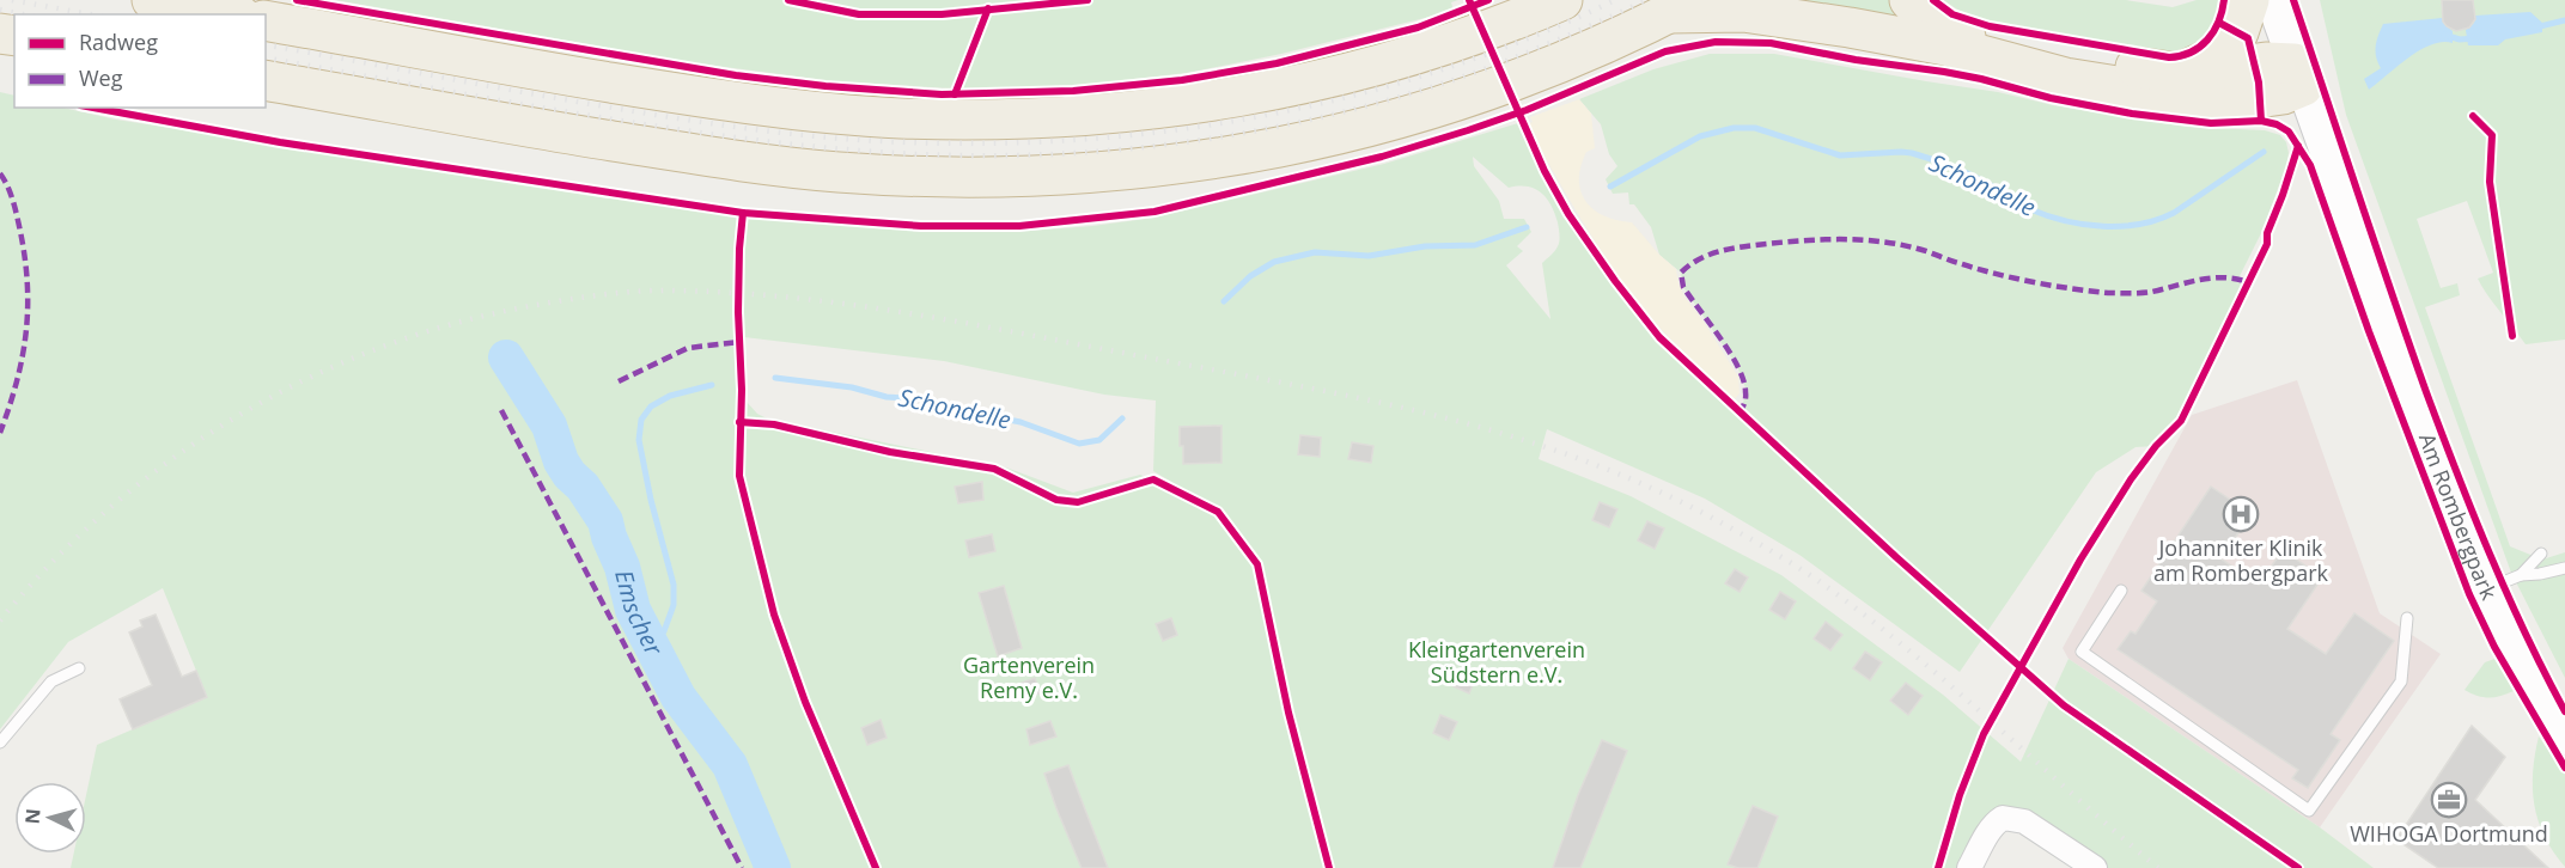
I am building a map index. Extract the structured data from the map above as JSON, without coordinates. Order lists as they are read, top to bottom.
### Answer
{
  "streets": {
    "main road": ["Am Rombergpark"]
  },
  "water": ["Schondelle", "Emscher"],
  "parks": ["Kleingartenverein Südstern e.V.", "Gartenverein Remy e.V."],
  "places": {
    "hospital": ["Johanniter Klinik am Rombergpark"],
    "office": ["WIHOGA Dortmund"]
  },
  "legend": ["Radweg", "Weg"],
  "north": "left"
}
